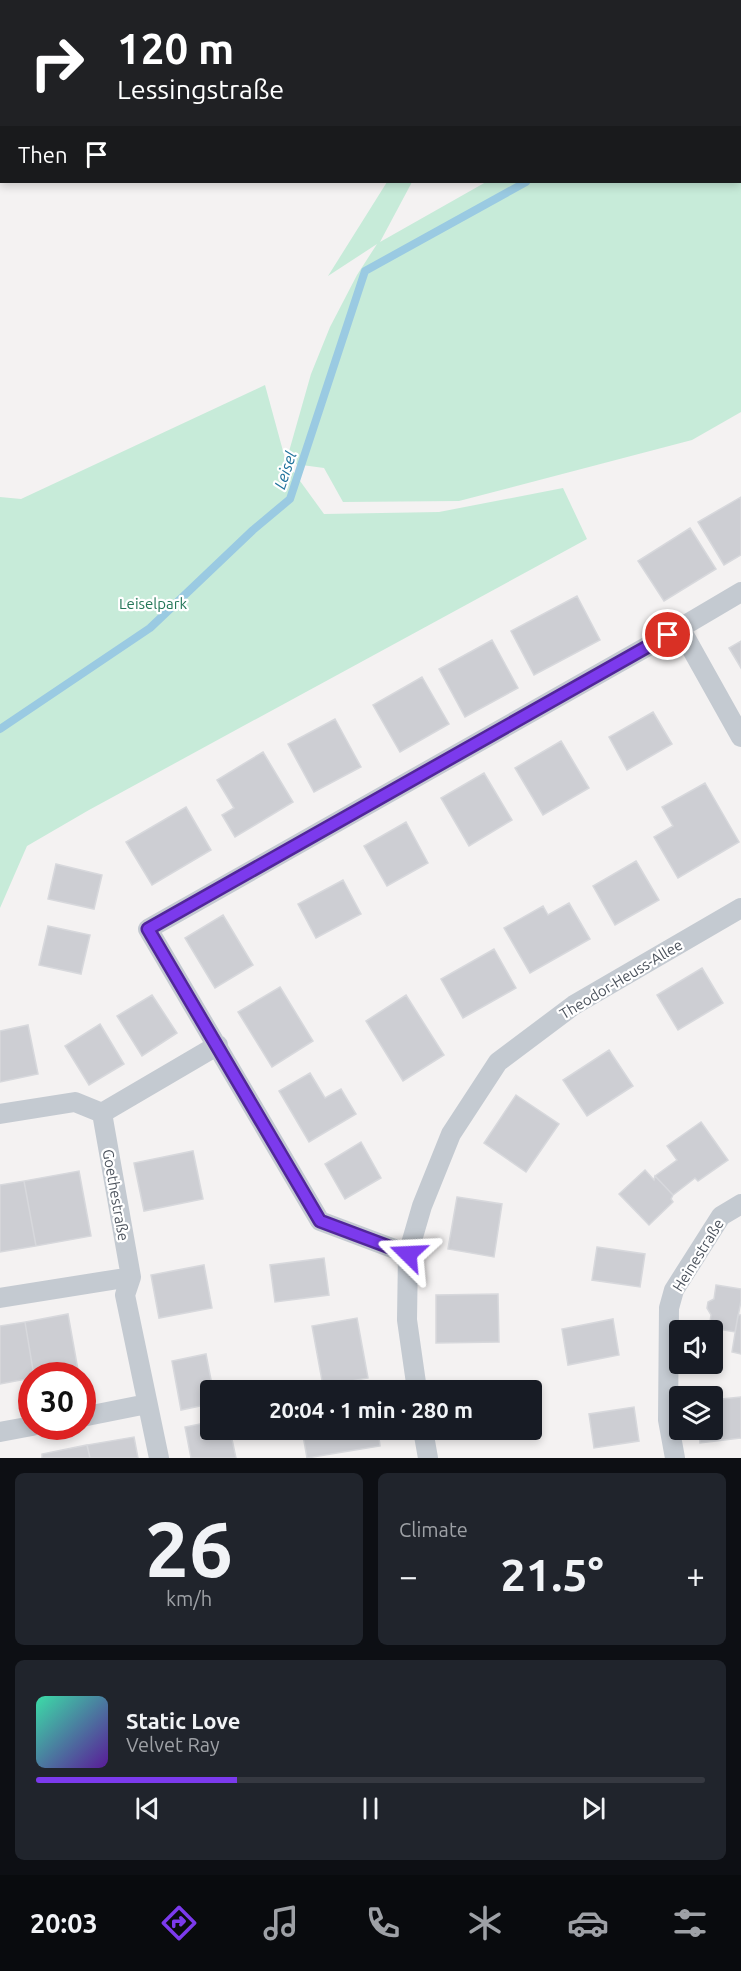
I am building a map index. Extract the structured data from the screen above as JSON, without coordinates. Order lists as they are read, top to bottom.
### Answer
{
  "streets": {
    "street": ["Theodor-Heuss-Allee", "Goethestraße", "Heinestraße"]
  },
  "water": ["Leisel"],
  "parks": ["Leiselpark"],
  "page": {
    "turn": ["120 m", "Lessingstraße"],
    "then": "Then",
    "limit": "30",
    "trip": "20:04 · 1 min · 280 m",
    "tile": [
      ["26", "km/h"],
      "Climate"
    ],
    "heat": ["−", "21.5°", "+"],
    "song": ["Static Love", "Velvet Ray"],
    "tabs": "20:03"
  }
}
